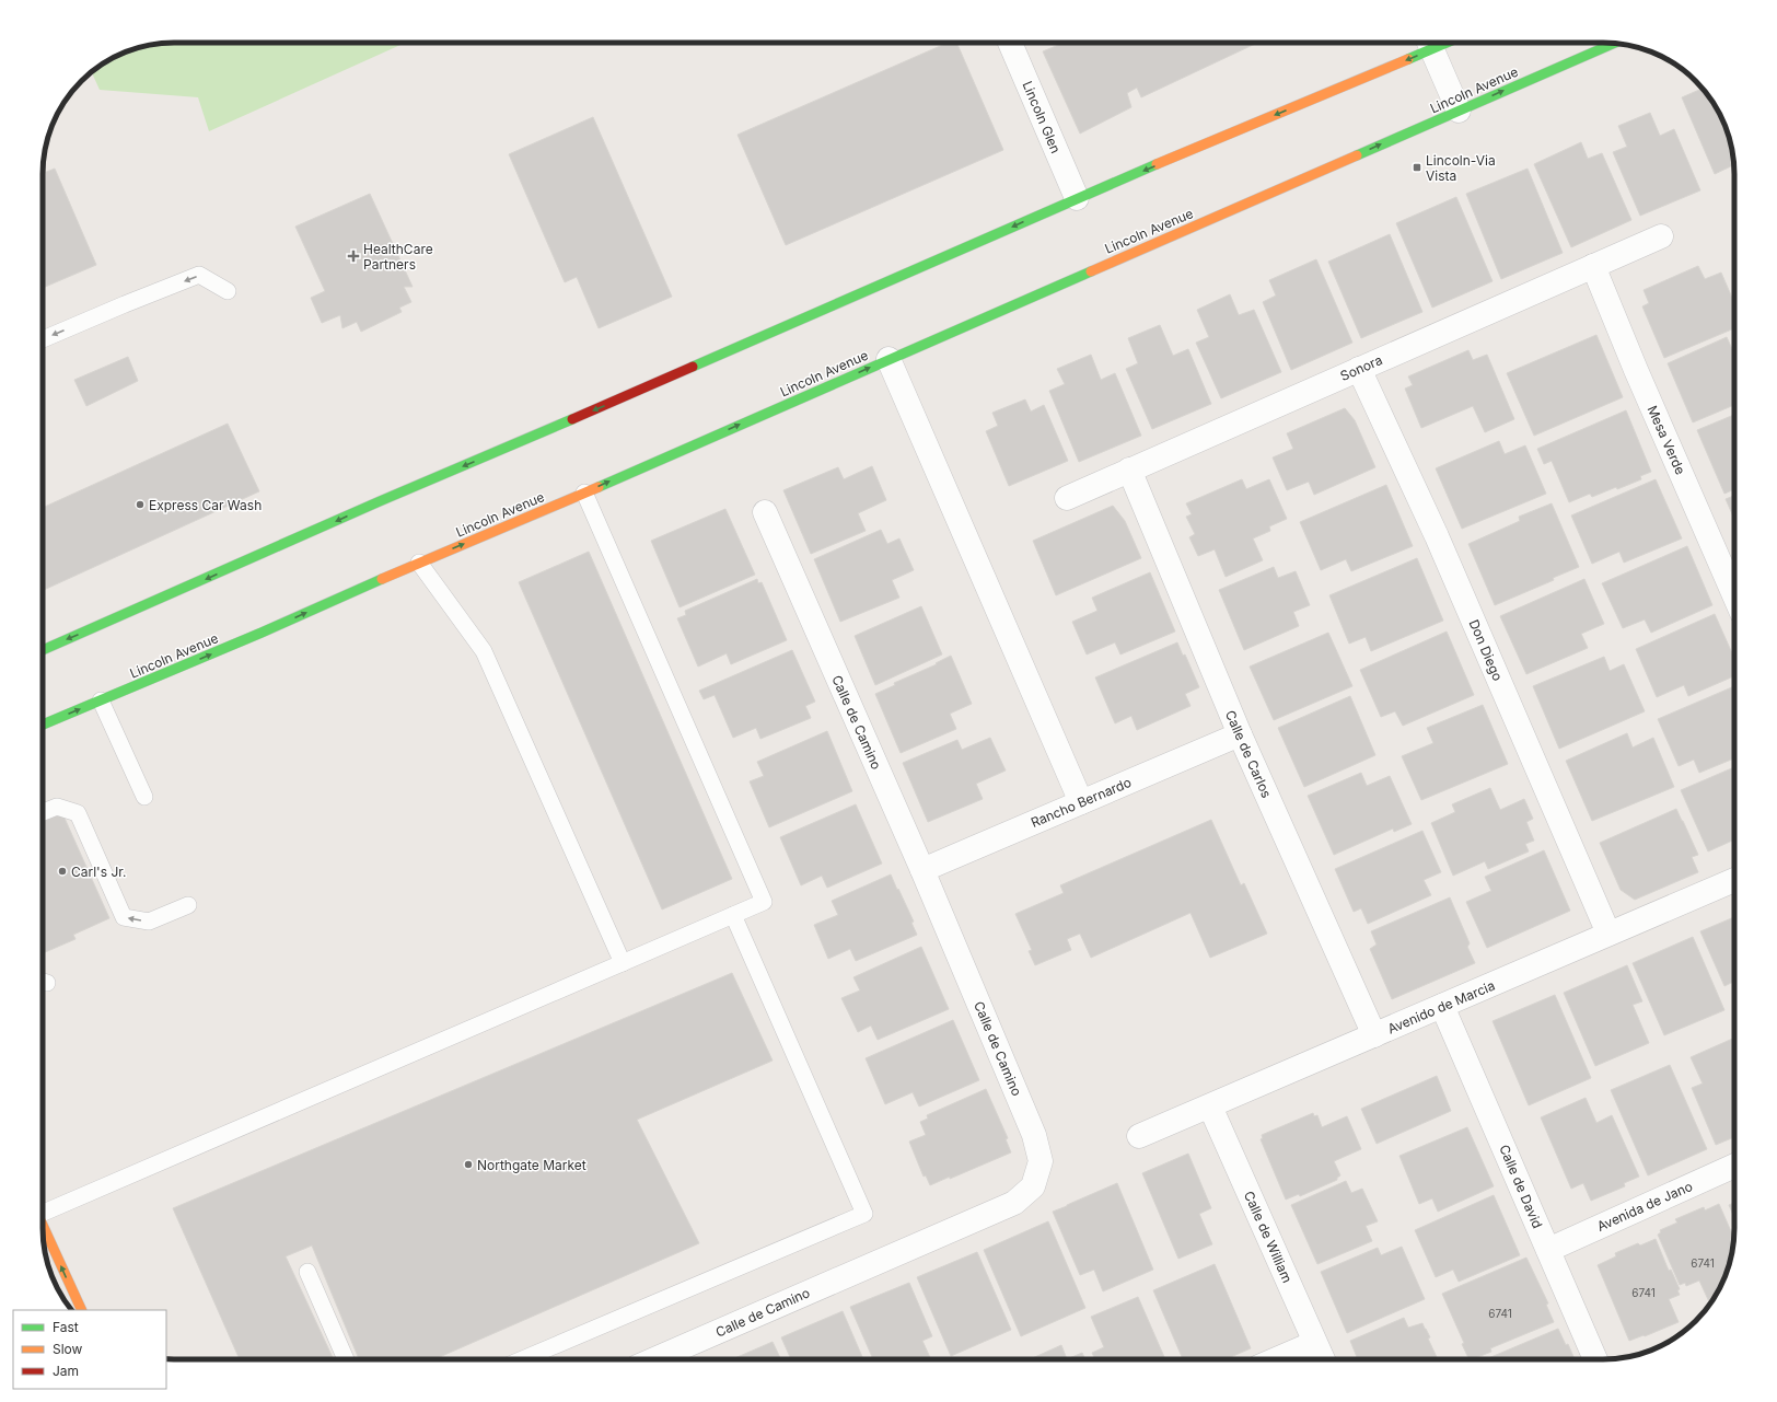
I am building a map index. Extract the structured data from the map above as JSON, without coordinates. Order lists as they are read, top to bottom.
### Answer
{
  "streets": {
    "main road": ["Lincoln Avenue"],
    "street": [
      "Lincoln Glen",
      "Sonora",
      "Mesa Verde",
      "Don Diego",
      "Calle de Camino",
      "Calle de Carlos",
      "Rancho Bernardo",
      "Avenido de Marcia",
      "Calle de David",
      "Avenida de Jano",
      "Calle de William"
    ]
  },
  "crossings": [
    ["Sonora", "Mesa Verde"],
    ["Sonora", "Don Diego"],
    ["Sonora", "Calle de Carlos"],
    ["Don Diego", "Avenido de Marcia"],
    ["Calle de Camino", "Rancho Bernardo"],
    ["Calle de Carlos", "Rancho Bernardo"],
    ["Calle de Carlos", "Avenido de Marcia"],
    ["Avenido de Marcia", "Calle de David"],
    ["Avenido de Marcia", "Calle de William"],
    ["Calle de David", "Avenida de Jano"]
  ],
  "places": {
    "transit": ["Lincoln-Via Vista"],
    "health": ["HealthCare Partners"],
    "other": ["Express Car Wash", "Carl's Jr.", "Northgate Market"]
  },
  "house_numbers": ["6741", "6741", "6741"],
  "legend": ["Fast", "Slow", "Jam"]
}
